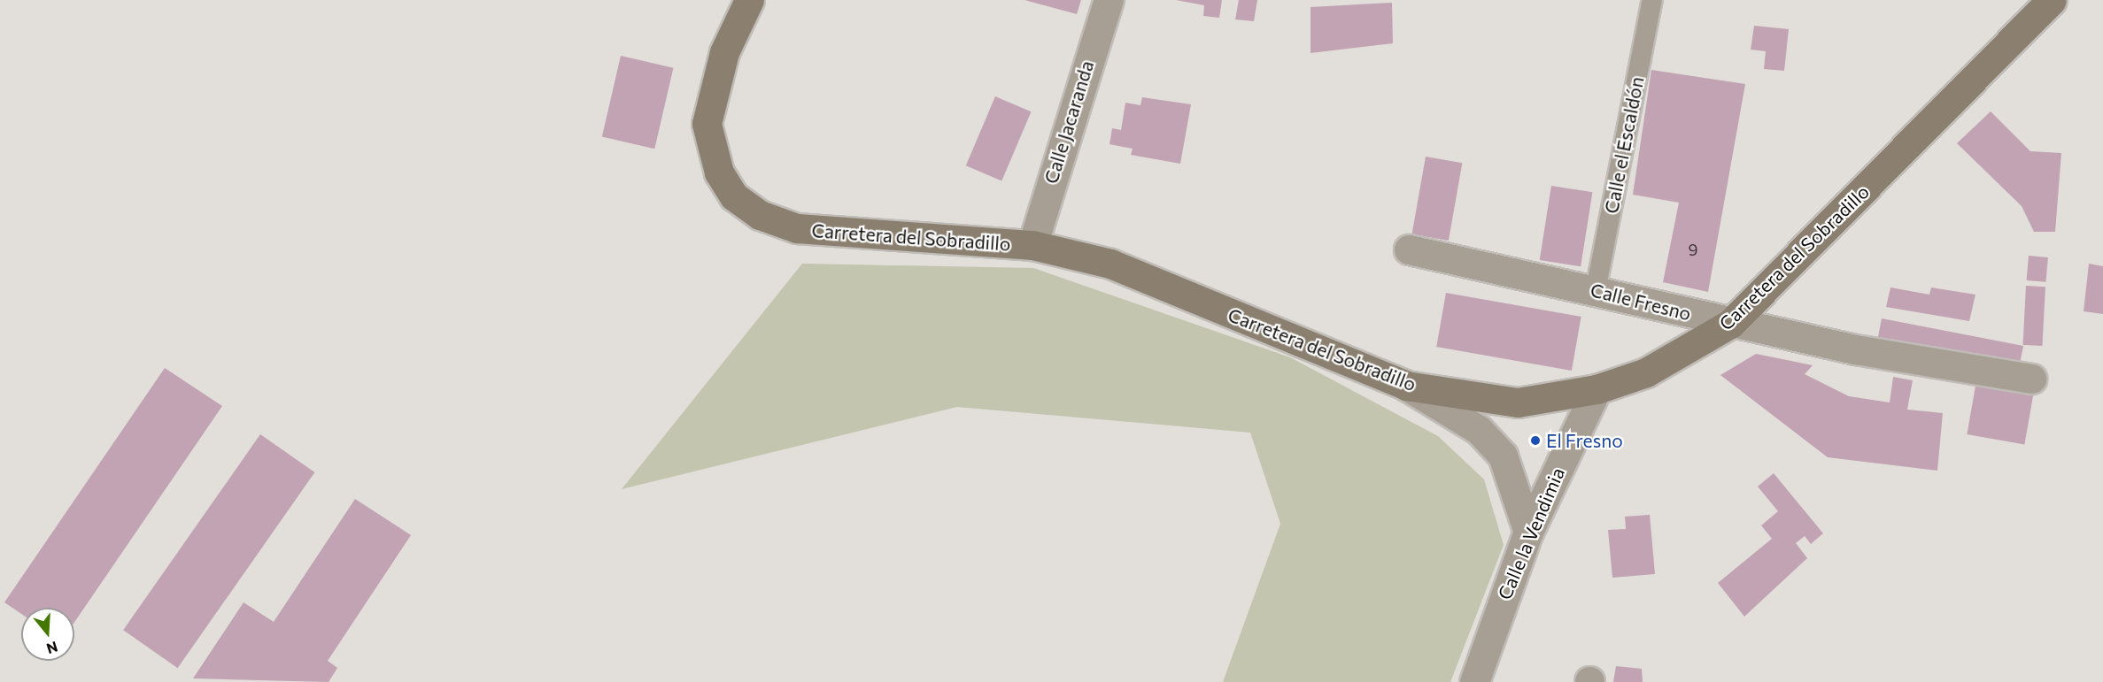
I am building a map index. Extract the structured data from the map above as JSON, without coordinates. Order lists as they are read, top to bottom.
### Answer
{
  "streets": {
    "main road": ["Carretera del Sobradillo"],
    "street": ["Calle Jacaranda", "Calle Fresno", "Calle la Vendimia"],
    "lane": ["Calle el Escaldón"]
  },
  "crossings": [
    ["Calle Jacaranda", "Carretera del Sobradillo"],
    ["Calle el Escaldón", "Calle Fresno"],
    ["Carretera del Sobradillo", "Calle Fresno"],
    ["Carretera del Sobradillo", "Calle la Vendimia"]
  ],
  "places": ["El Fresno"],
  "house_numbers": ["9"],
  "north": "bottom"
}
